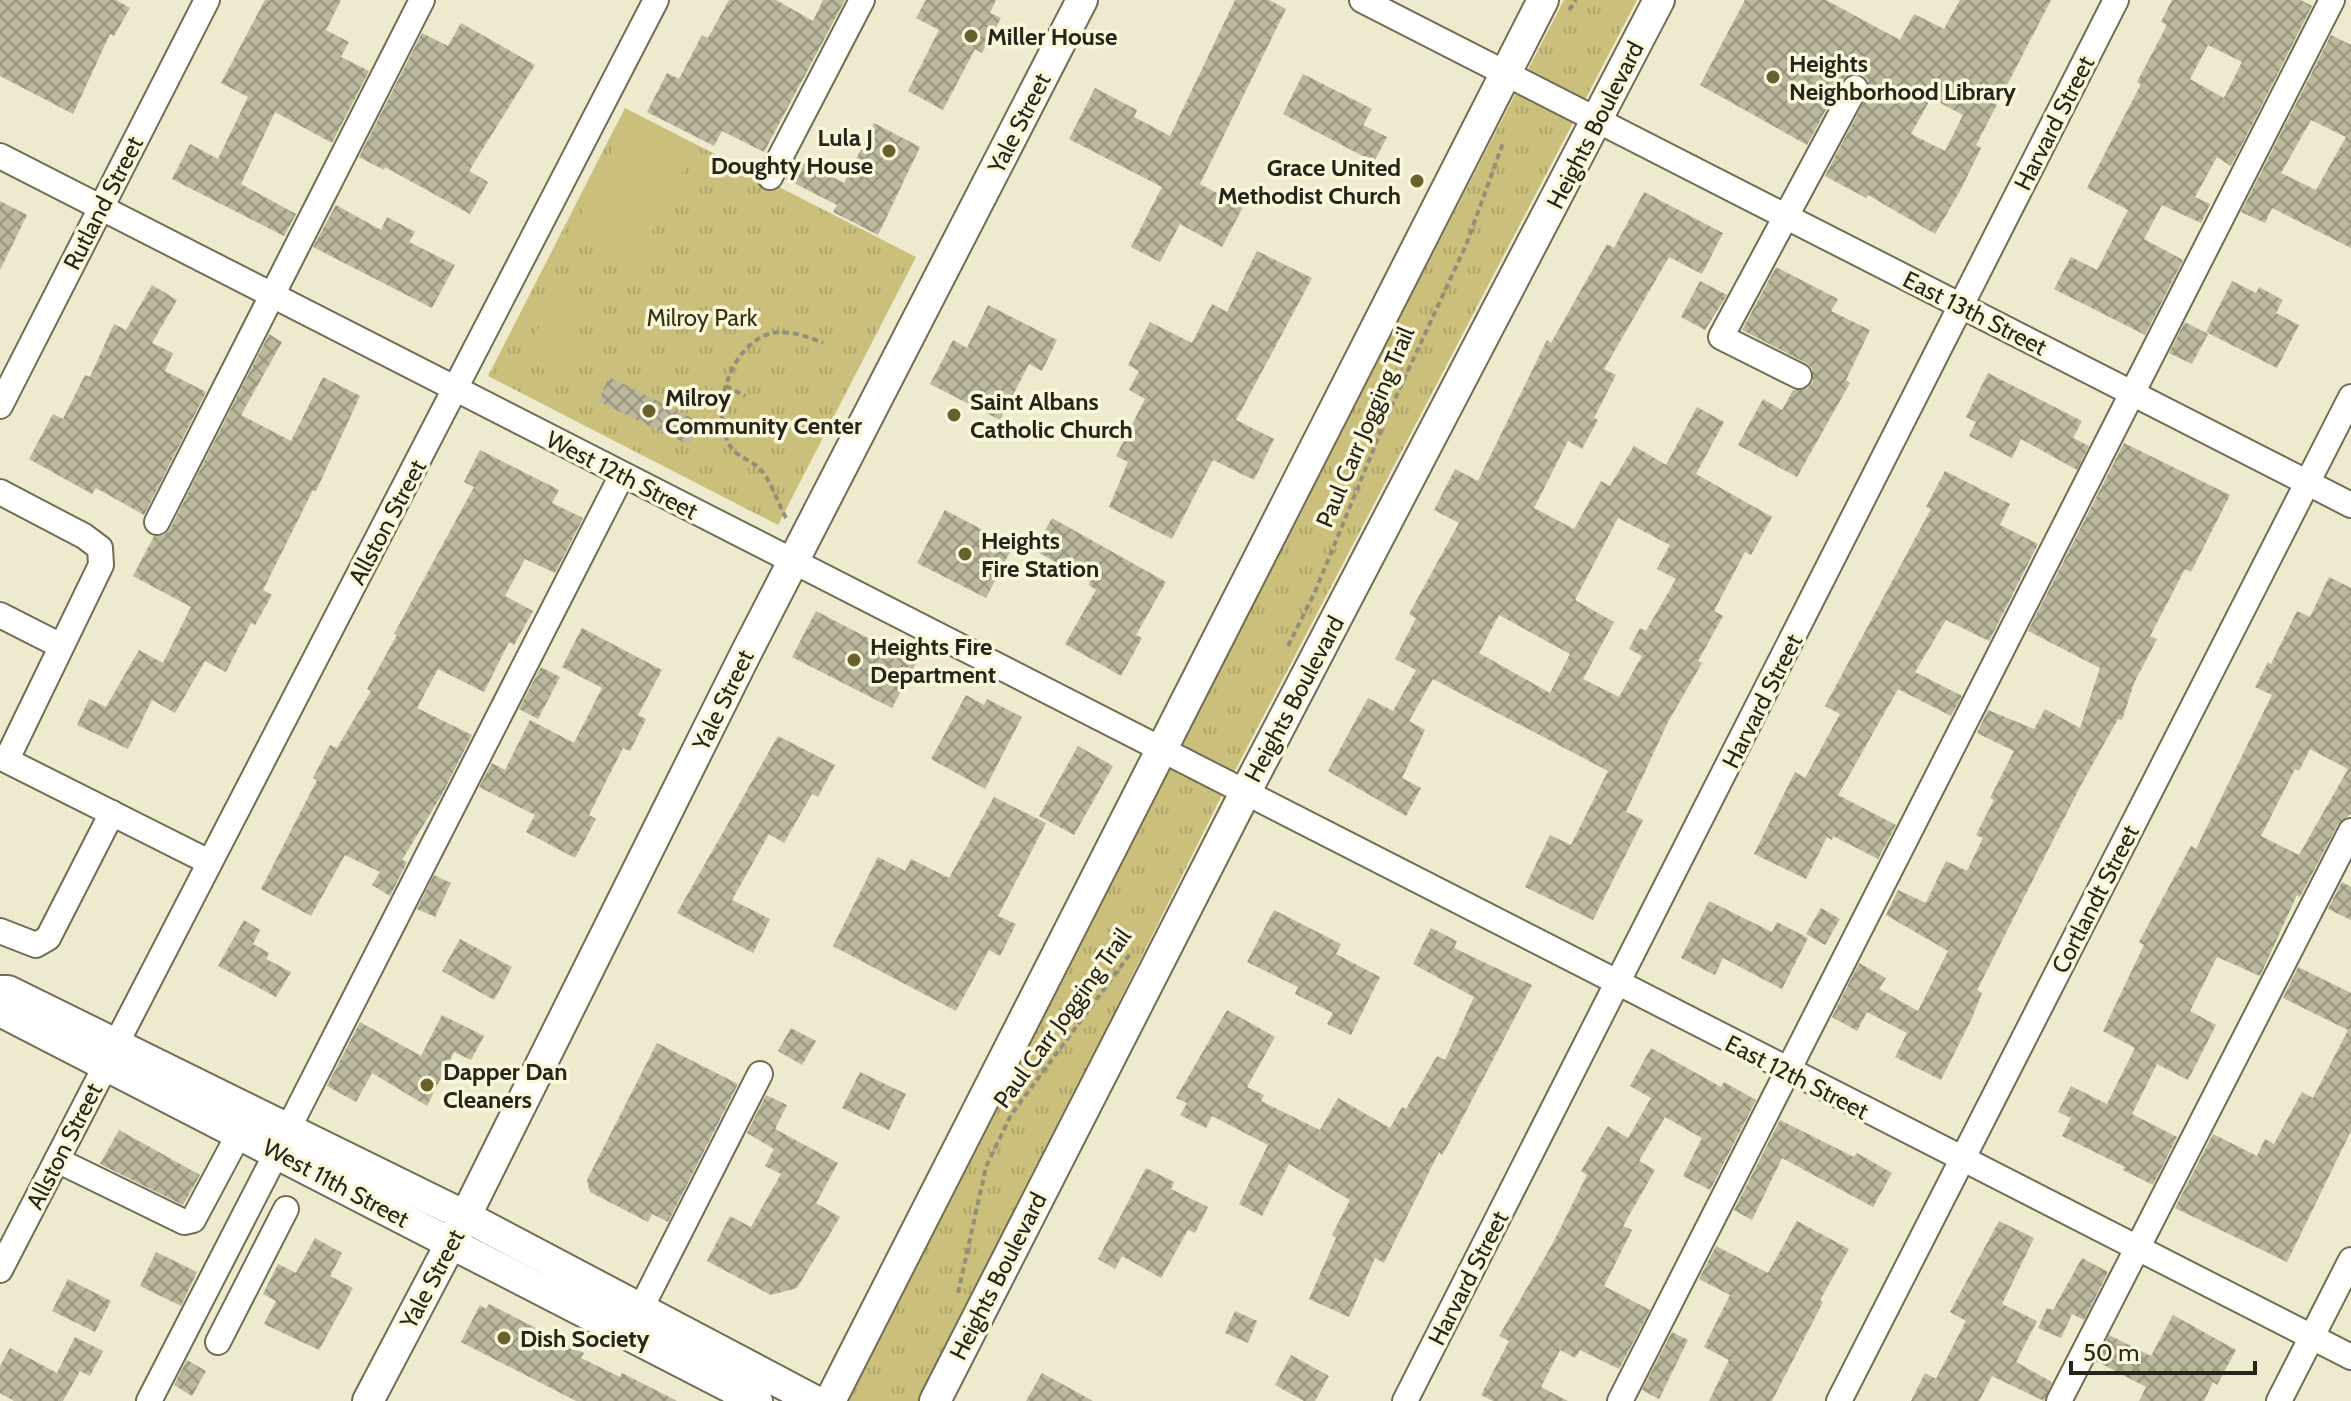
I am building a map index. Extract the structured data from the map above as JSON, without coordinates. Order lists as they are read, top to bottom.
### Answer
{
  "streets": {
    "main road": ["Yale Street", "Heights Boulevard", "West 11th Street"],
    "street": [
      "Harvard Street",
      "Rutland Street",
      "East 13th Street",
      "West 12th Street",
      "Allston Street",
      "Cortlandt Street",
      "East 12th Street"
    ],
    "path": ["Paul Carr Jogging Trail"]
  },
  "crossings": [
    ["Yale Street", "West 12th Street"],
    ["Yale Street", "West 11th Street"],
    ["Harvard Street", "East 13th Street"],
    ["Harvard Street", "East 12th Street"],
    ["Heights Boulevard", "East 13th Street"],
    ["Heights Boulevard", "West 12th Street"],
    ["Heights Boulevard", "East 12th Street"],
    ["Rutland Street", "West 12th Street"],
    ["East 13th Street", "Cortlandt Street"],
    ["West 12th Street", "Allston Street"],
    ["West 12th Street", "East 12th Street"],
    ["Allston Street", "West 11th Street"],
    ["Cortlandt Street", "East 12th Street"]
  ],
  "parks": ["Milroy Park"],
  "places": [
    "Miller House",
    "Heights Neighborhood Library",
    "Lula J Doughty House",
    "Grace United Methodist Church",
    "Milroy Community Center",
    "Saint Albans Catholic Church",
    "Heights Fire Station",
    "Heights Fire Department",
    "Dapper Dan Cleaners",
    "Dish Society"
  ],
  "scale_bar": "50 m"
}
